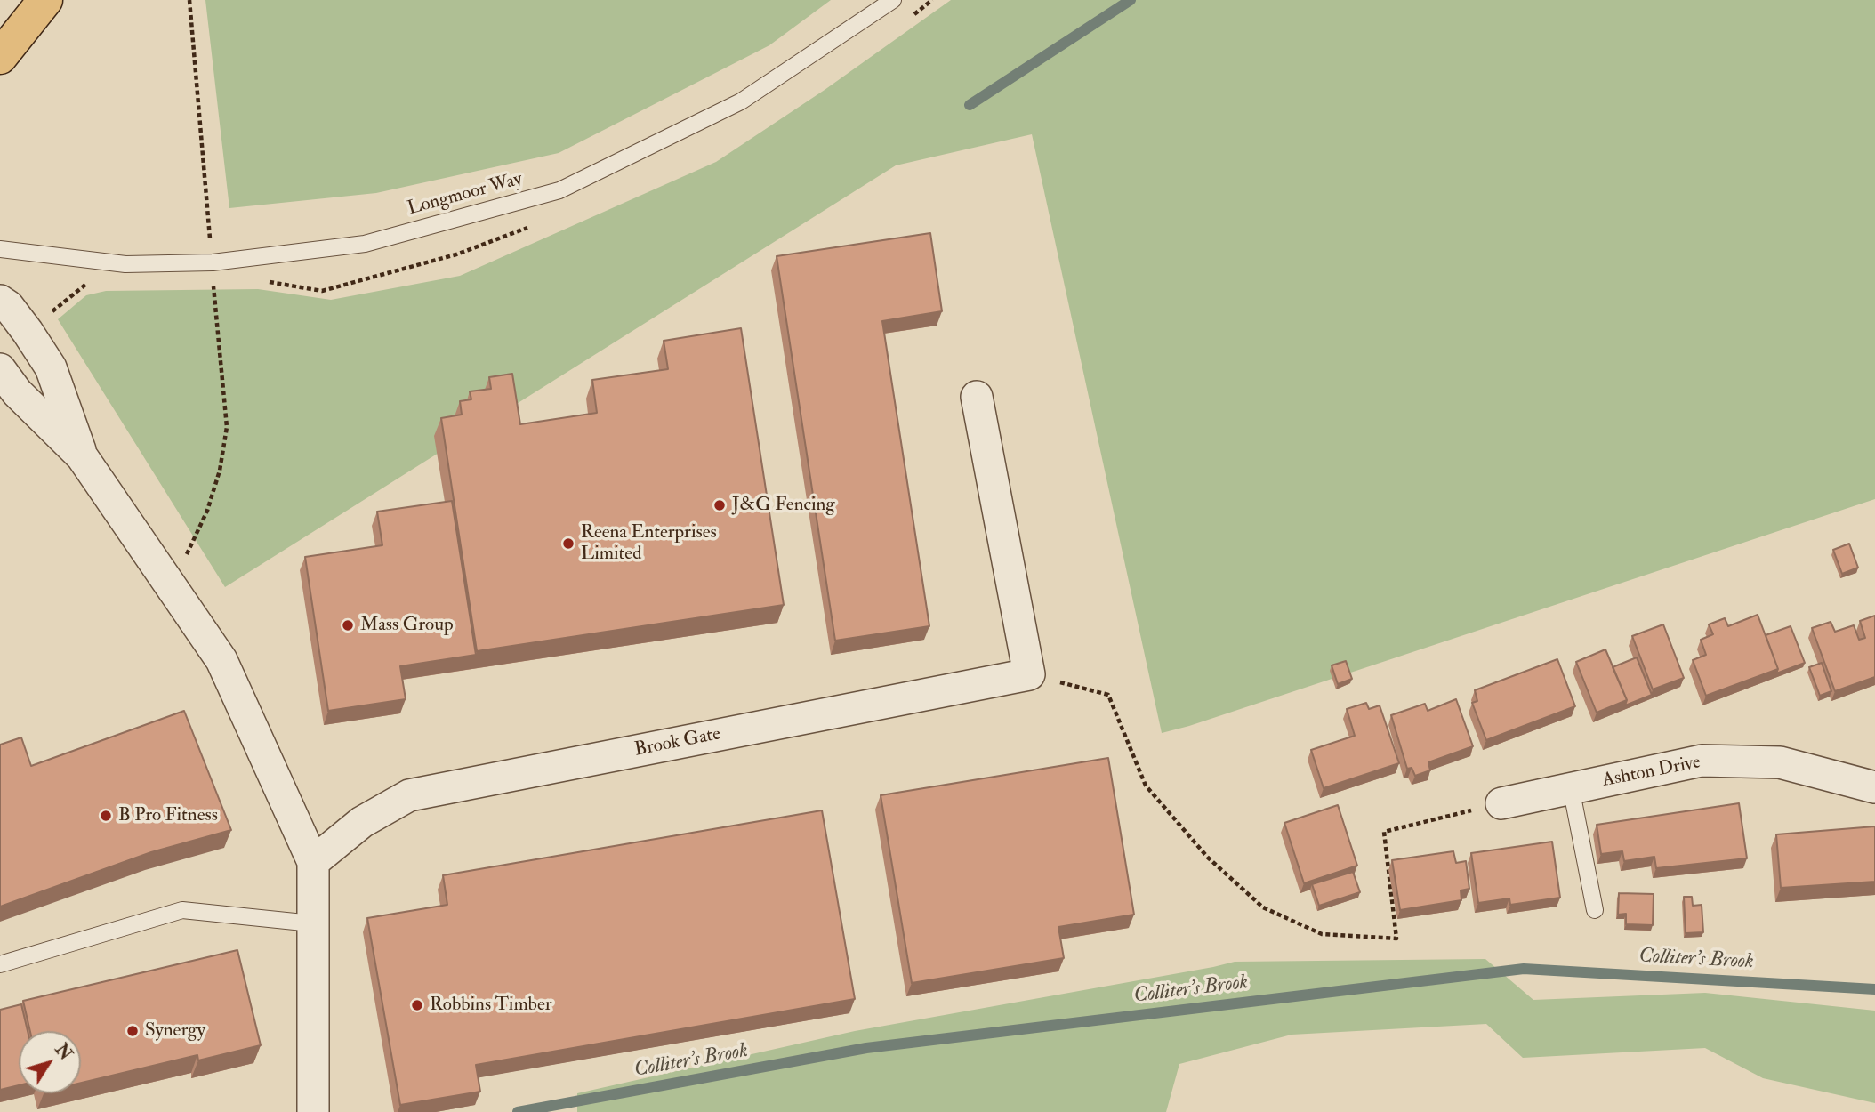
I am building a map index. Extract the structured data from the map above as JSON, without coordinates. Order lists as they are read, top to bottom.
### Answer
{
  "streets": {
    "street": ["Brook Gate", "Ashton Drive"],
    "lane": ["Longmoor Way"]
  },
  "water": ["Colliter's Brook"],
  "places": [
    "J&G Fencing",
    "Reena Enterprises Limited",
    "Mass Group",
    "B Pro Fitness",
    "Robbins Timber",
    "Synergy"
  ],
  "north": "top right"
}
